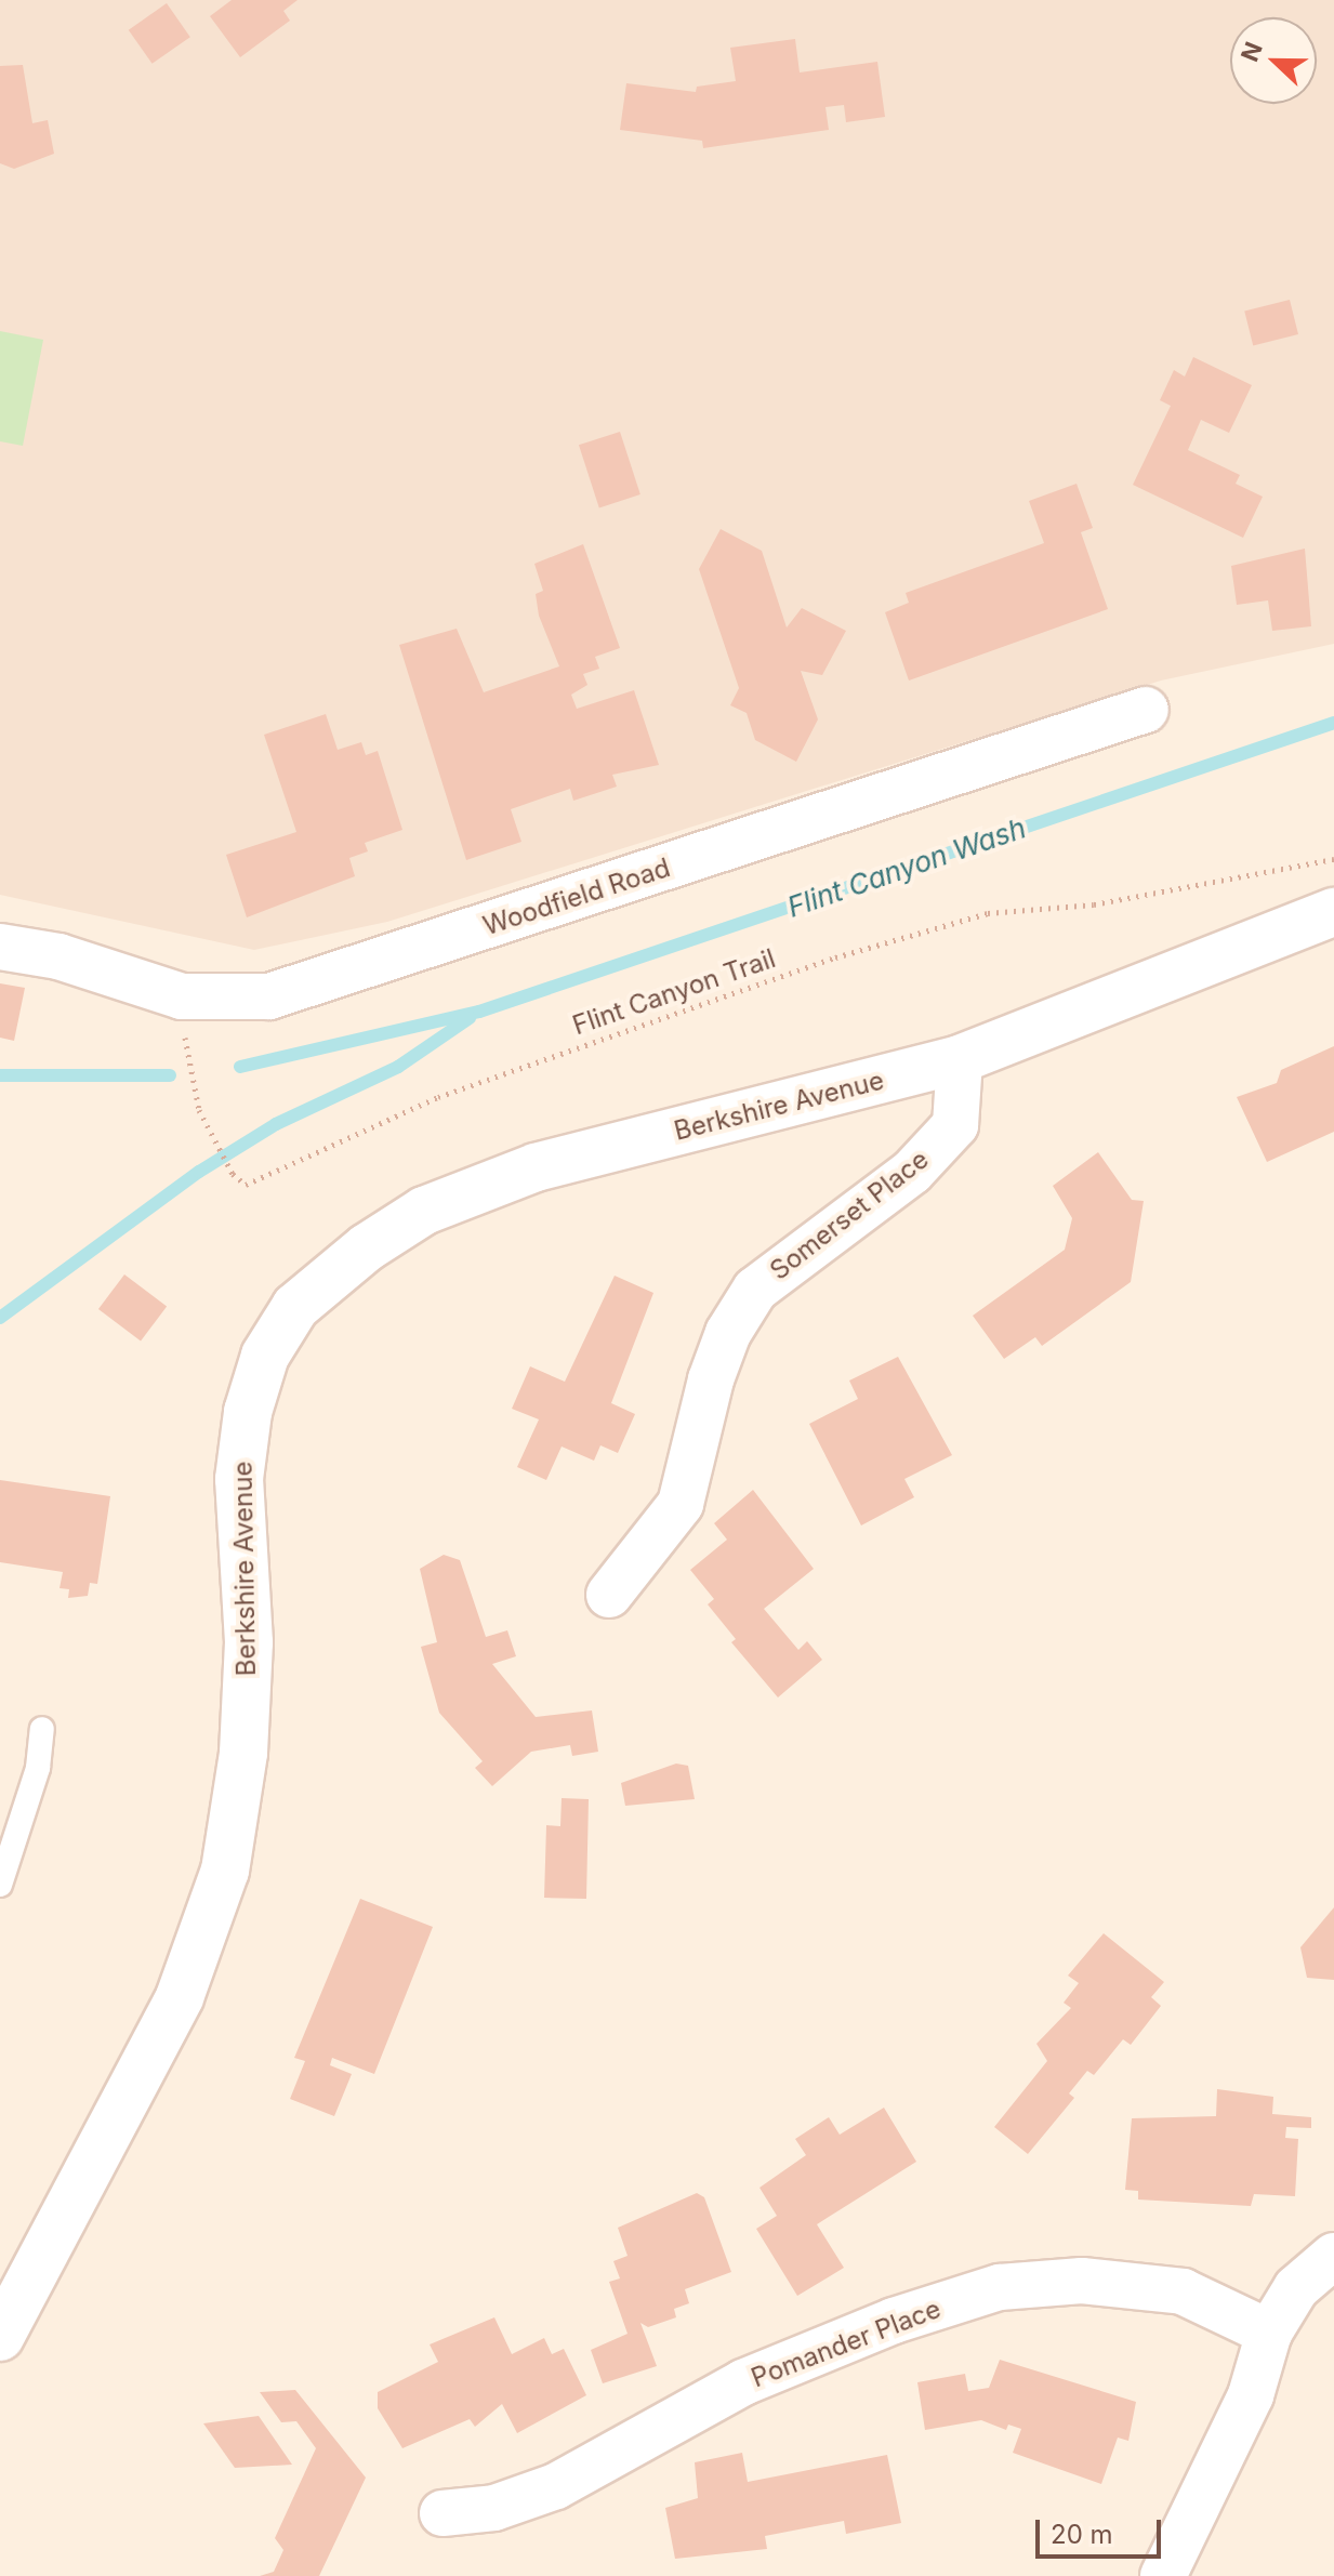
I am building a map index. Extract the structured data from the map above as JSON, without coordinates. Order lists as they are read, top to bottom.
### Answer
{
  "streets": {
    "street": [
      "Woodfield Road",
      "Berkshire Avenue",
      "Somerset Place",
      "Pomander Place"
    ],
    "path": ["Flint Canyon Trail"]
  },
  "crossings": [
    ["Woodfield Road", "Flint Canyon Trail"],
    ["Berkshire Avenue", "Somerset Place"]
  ],
  "water": ["Flint Canyon Wash"],
  "scale_bar": "20 m",
  "north": "left"
}
